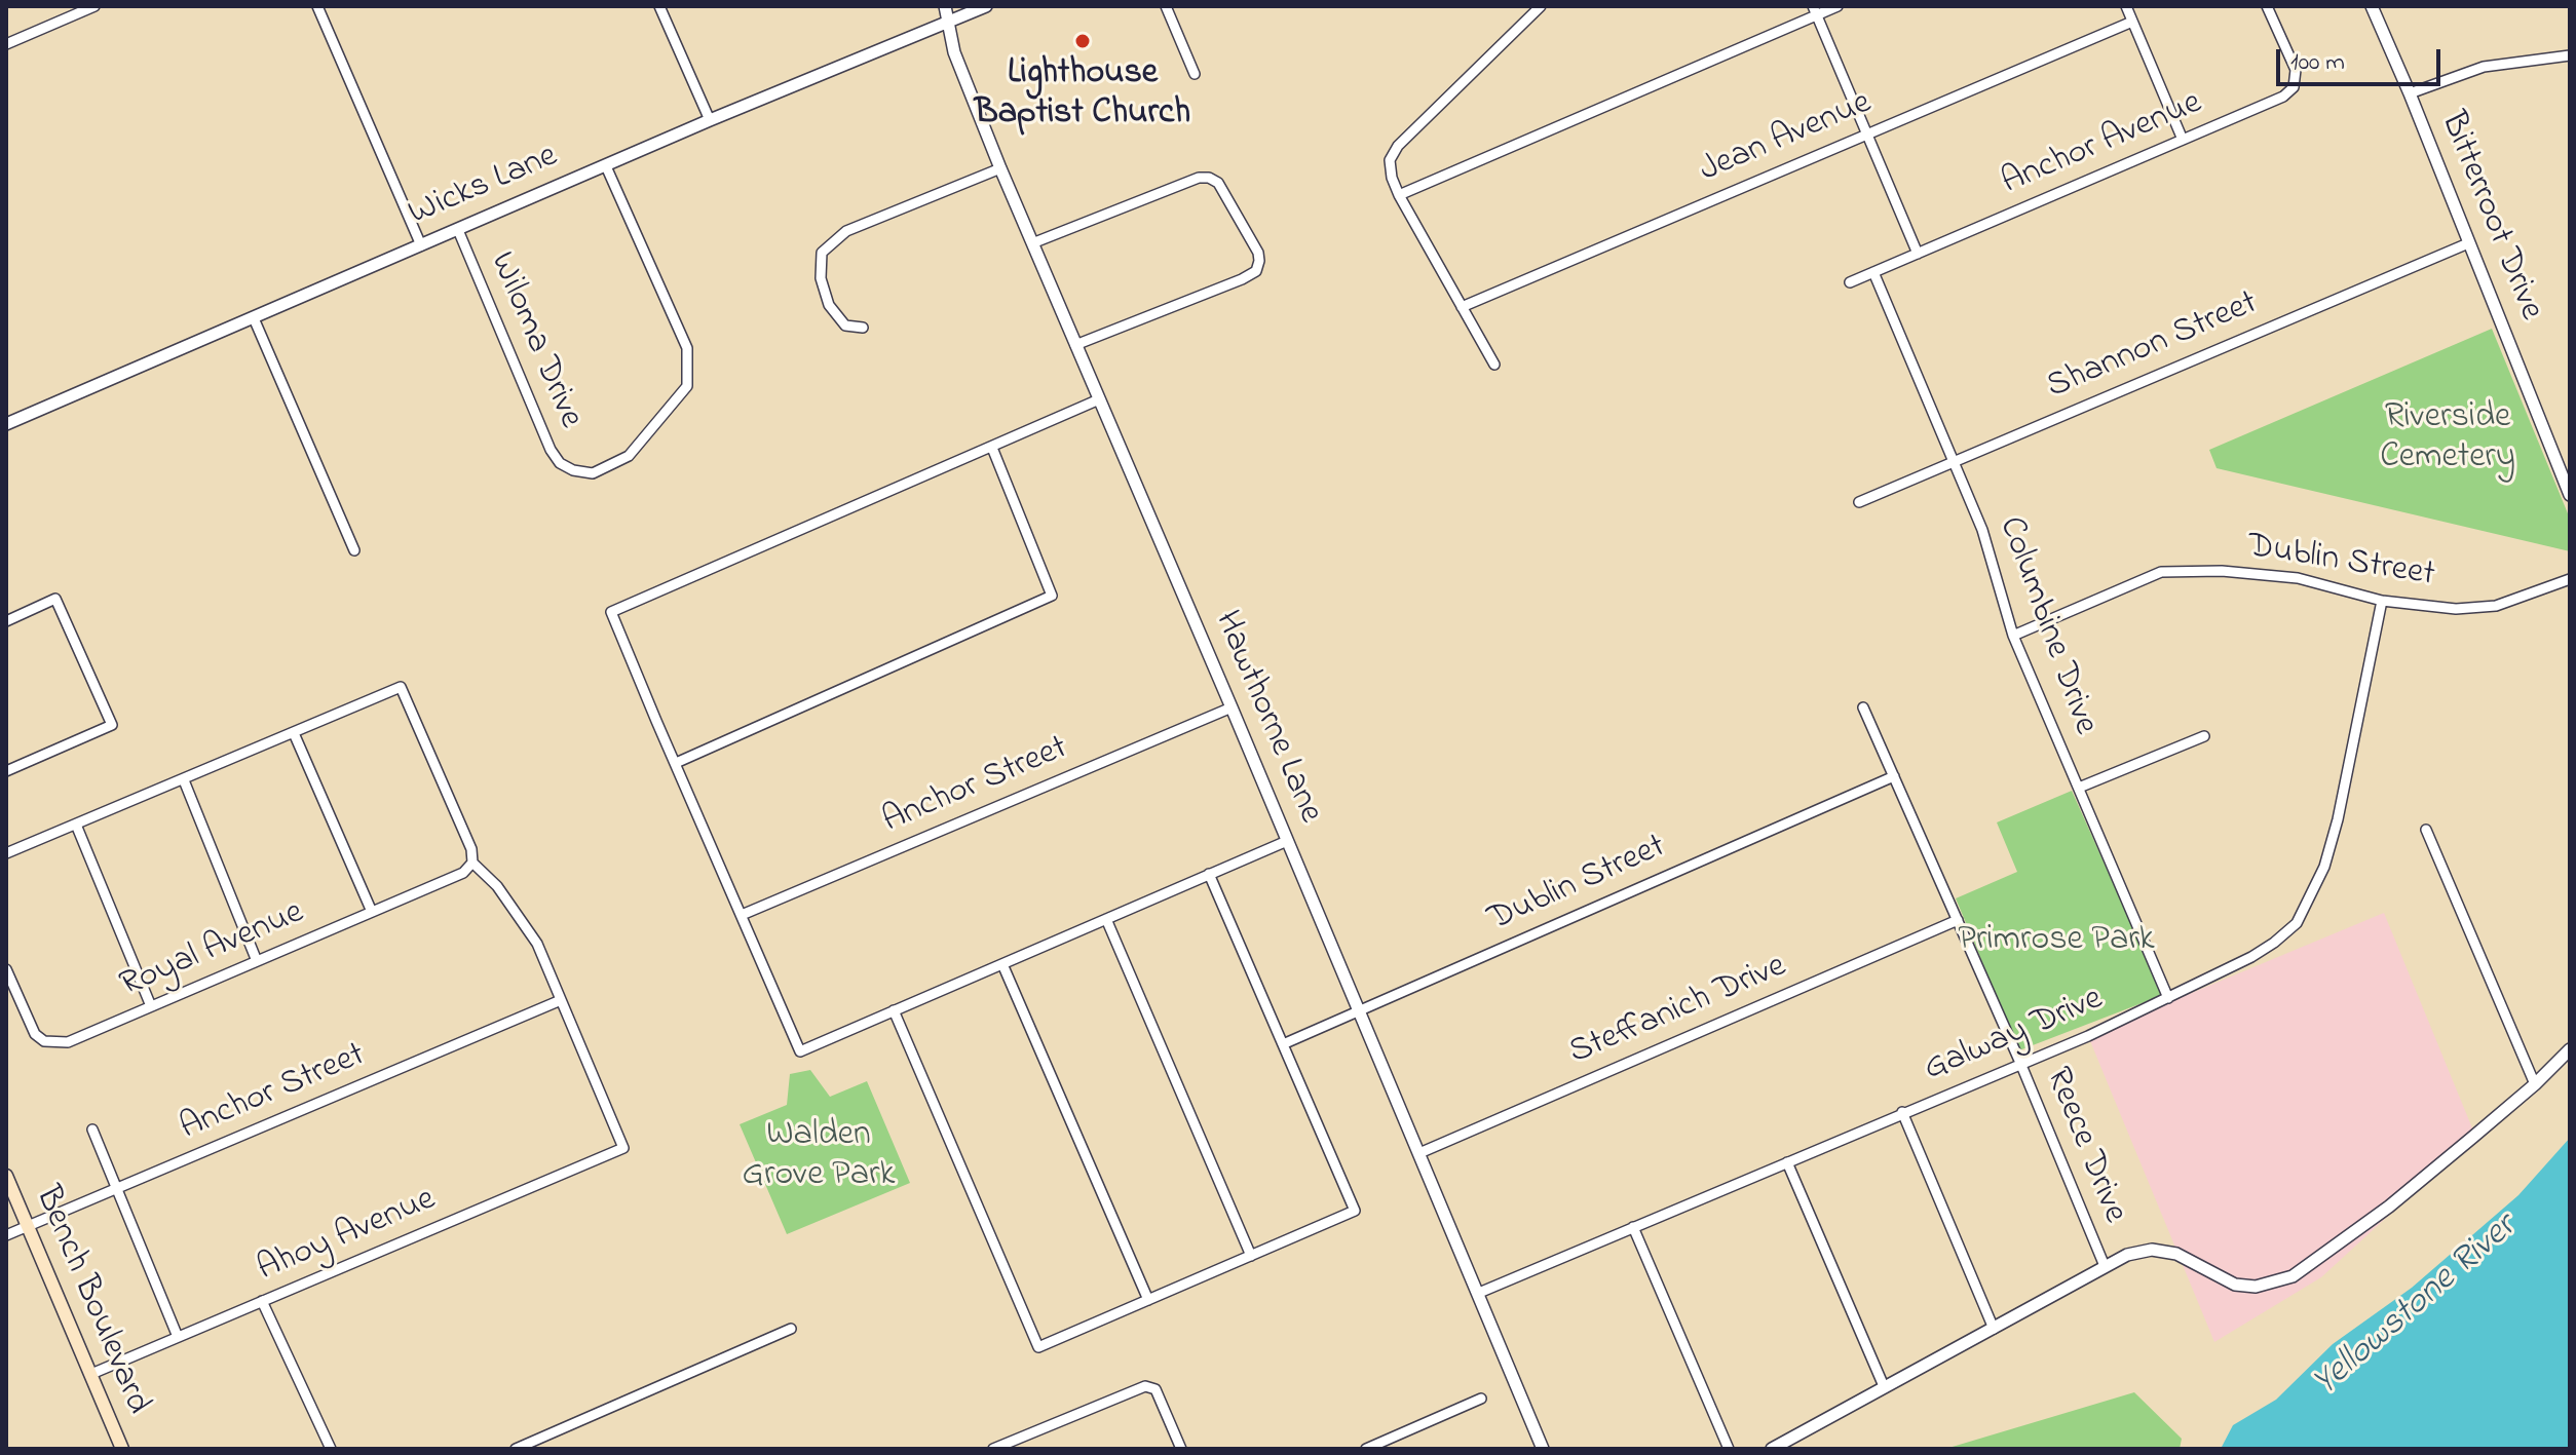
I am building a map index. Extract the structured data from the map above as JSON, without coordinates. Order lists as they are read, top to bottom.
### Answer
{
  "streets": {
    "main road": ["Bench Boulevard"],
    "street": [
      "Jean Avenue",
      "Anchor Avenue",
      "Wicks Lane",
      "Bitterroot Drive",
      "Wiloma Drive",
      "Shannon Street",
      "Dublin Street",
      "Columbine Drive",
      "Hawthorne Lane",
      "Anchor Street",
      "Royal Avenue",
      "Steffanich Drive",
      "Galway Drive",
      "Reece Drive",
      "Ahoy Avenue"
    ]
  },
  "crossings": [
    ["Anchor Avenue", "Columbine Drive"],
    ["Wicks Lane", "Wiloma Drive"],
    ["Wicks Lane", "Hawthorne Lane"],
    ["Bitterroot Drive", "Shannon Street"],
    ["Shannon Street", "Columbine Drive"],
    ["Dublin Street", "Columbine Drive"],
    ["Dublin Street", "Hawthorne Lane"],
    ["Dublin Street", "Galway Drive"],
    ["Dublin Street", "Reece Drive"],
    ["Columbine Drive", "Galway Drive"],
    ["Hawthorne Lane", "Anchor Street"],
    ["Hawthorne Lane", "Steffanich Drive"],
    ["Hawthorne Lane", "Galway Drive"],
    ["Anchor Street", "Ahoy Avenue"],
    ["Anchor Street", "Bench Boulevard"],
    ["Steffanich Drive", "Reece Drive"],
    ["Galway Drive", "Reece Drive"],
    ["Ahoy Avenue", "Bench Boulevard"]
  ],
  "water": ["Yellowstone River"],
  "parks": ["Riverside Cemetery", "Primrose Park", "Walden Grove Park"],
  "places": ["Lighthouse Baptist Church"],
  "scale_bar": "100 m"
}
